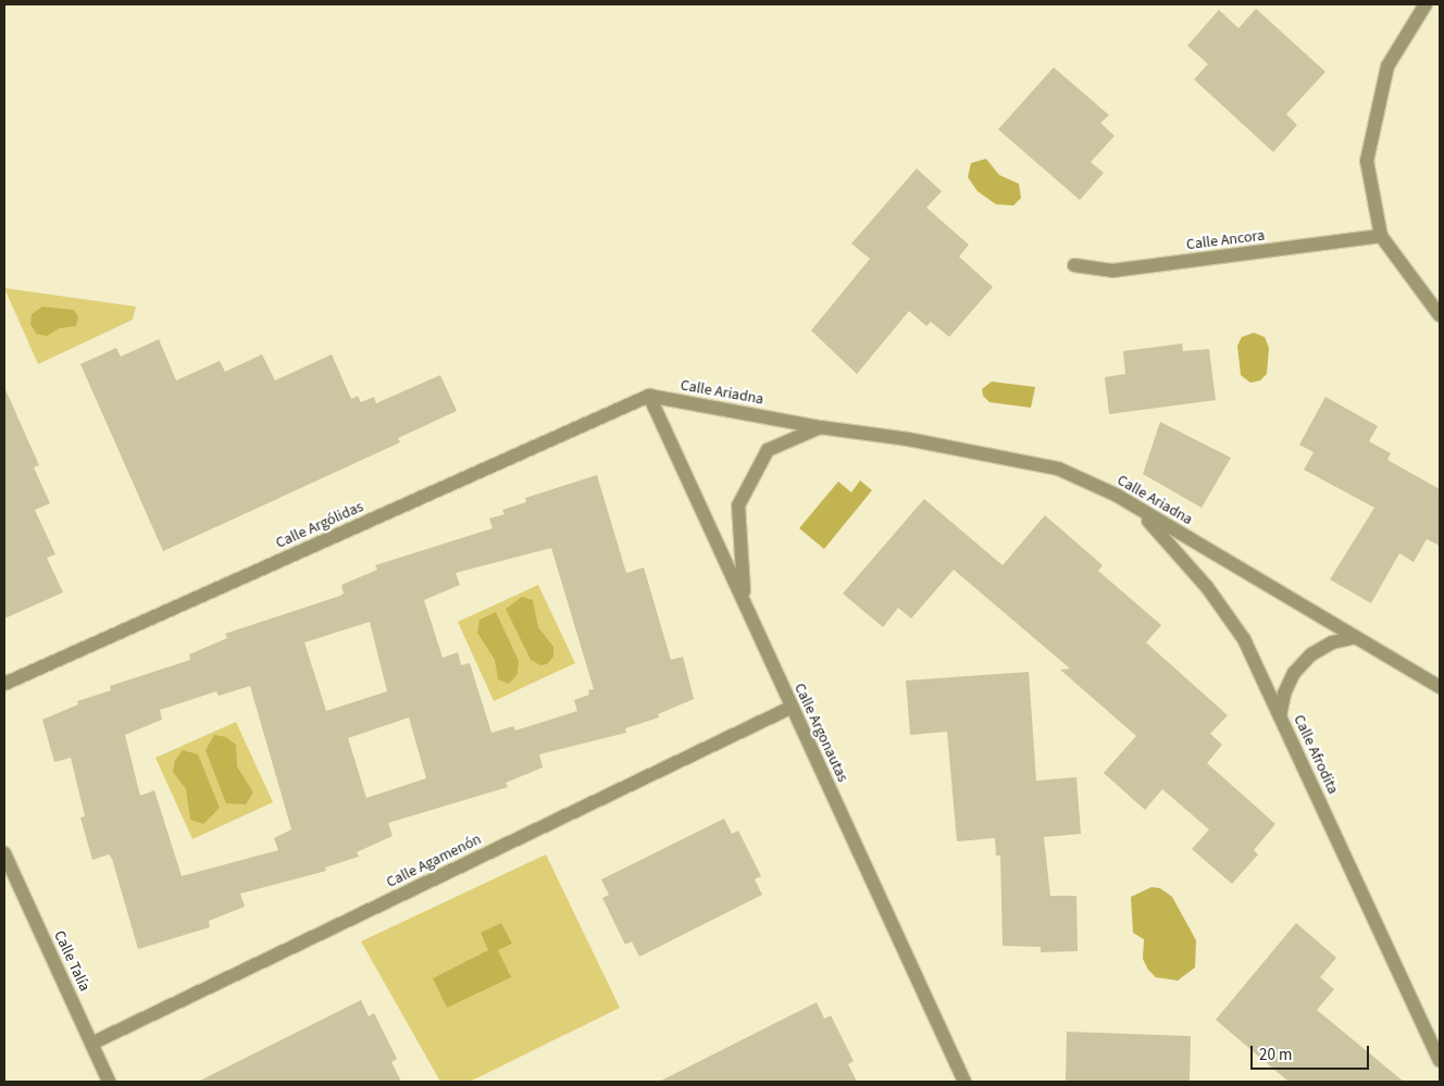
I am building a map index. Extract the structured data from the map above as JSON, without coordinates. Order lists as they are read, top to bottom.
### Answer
{
  "streets": {
    "street": [
      "Calle Ancora",
      "Calle Ariadna",
      "Calle Argólidas",
      "Calle Argonautas",
      "Calle Afrodita",
      "Calle Agamenón",
      "Calle Talía"
    ]
  },
  "crossings": [
    ["Calle Ariadna", "Calle Argólidas"],
    ["Calle Ariadna", "Calle Argonautas"],
    ["Calle Ariadna", "Calle Afrodita"],
    ["Calle Argólidas", "Calle Argonautas"],
    ["Calle Argonautas", "Calle Agamenón"],
    ["Calle Agamenón", "Calle Talía"]
  ],
  "scale_bar": "20 m"
}
